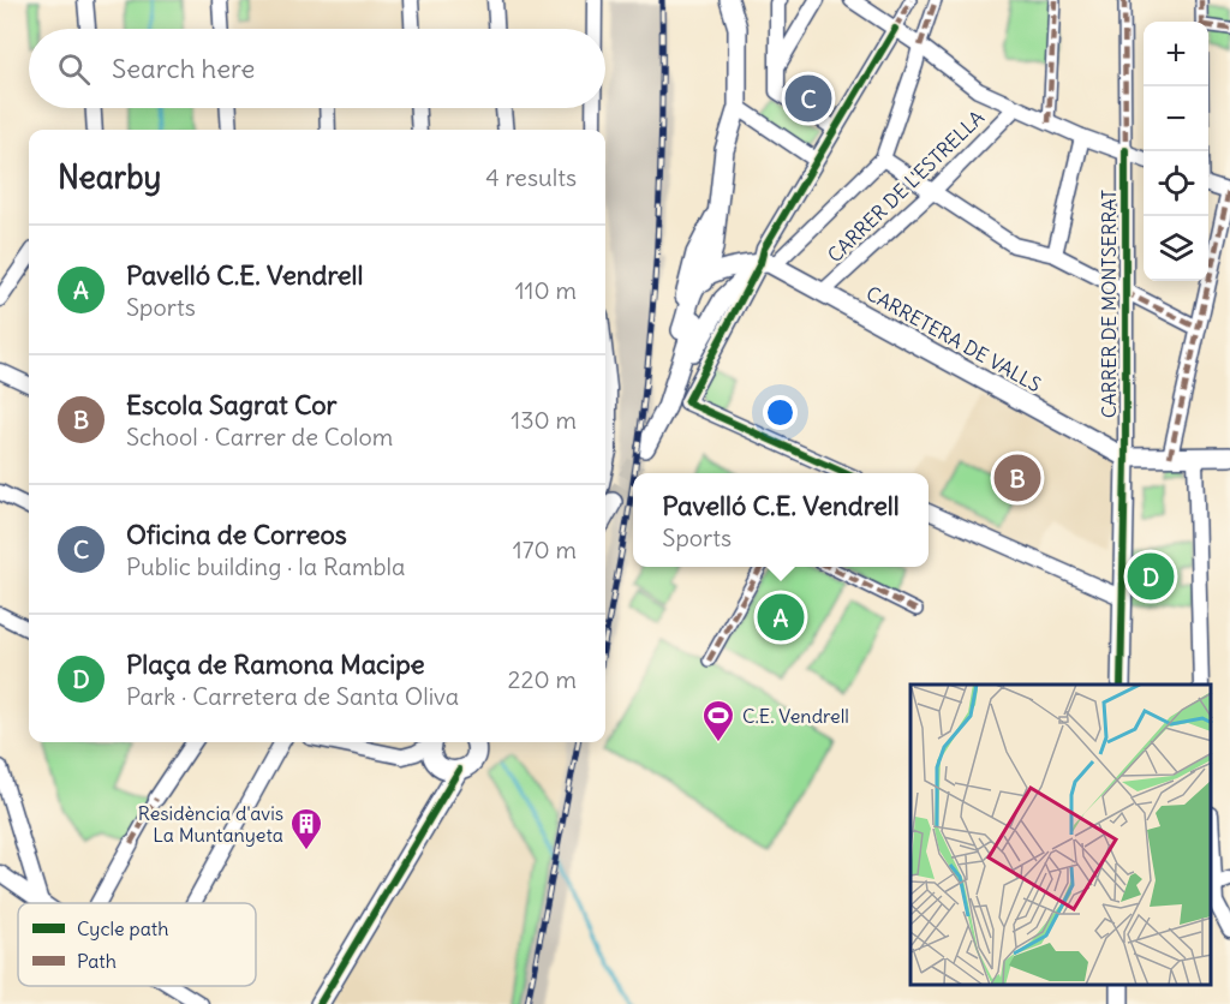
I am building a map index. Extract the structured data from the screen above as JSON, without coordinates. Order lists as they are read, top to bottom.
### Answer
{
  "streets": {
    "street": ["CARRER DE L'ESTRELLA", "CARRER DE MONTSERRAT", "CARRETERA DE VALLS"]
  },
  "crossings": [
    ["CARRER DE L'ESTRELLA", "CARRETERA DE VALLS"],
    ["CARRER DE MONTSERRAT", "CARRETERA DE VALLS"]
  ],
  "places": {
    "sports": ["C.E. Vendrell"],
    "building": ["Residència d'avis La Muntanyeta"]
  },
  "legend": ["Cycle path", "Path"],
  "page": {
    "map_buttons": ["+", "−"],
    "search": "Search here",
    "pins": [
      "C",
      "B",
      "D",
      "A"
    ],
    "heading": ["Nearby", "4 results"],
    "list": [
      {
        "mark": "A",
        "name": "Pavelló C.E. Vendrell",
        "note": "Sports",
        "value": "110 m"
      },
      {
        "mark": "B",
        "name": "Escola Sagrat Cor",
        "note": "School · Carrer de Colom",
        "value": "130 m"
      },
      {
        "mark": "C",
        "name": "Oficina de Correos",
        "note": "Public building · la Rambla",
        "value": "170 m"
      },
      {
        "mark": "D",
        "name": "Plaça de Ramona Macipe",
        "note": "Park · Carretera de Santa Oliva",
        "value": "220 m"
      }
    ],
    "popup": ["Pavelló C.E. Vendrell", "Sports"]
  }
}
